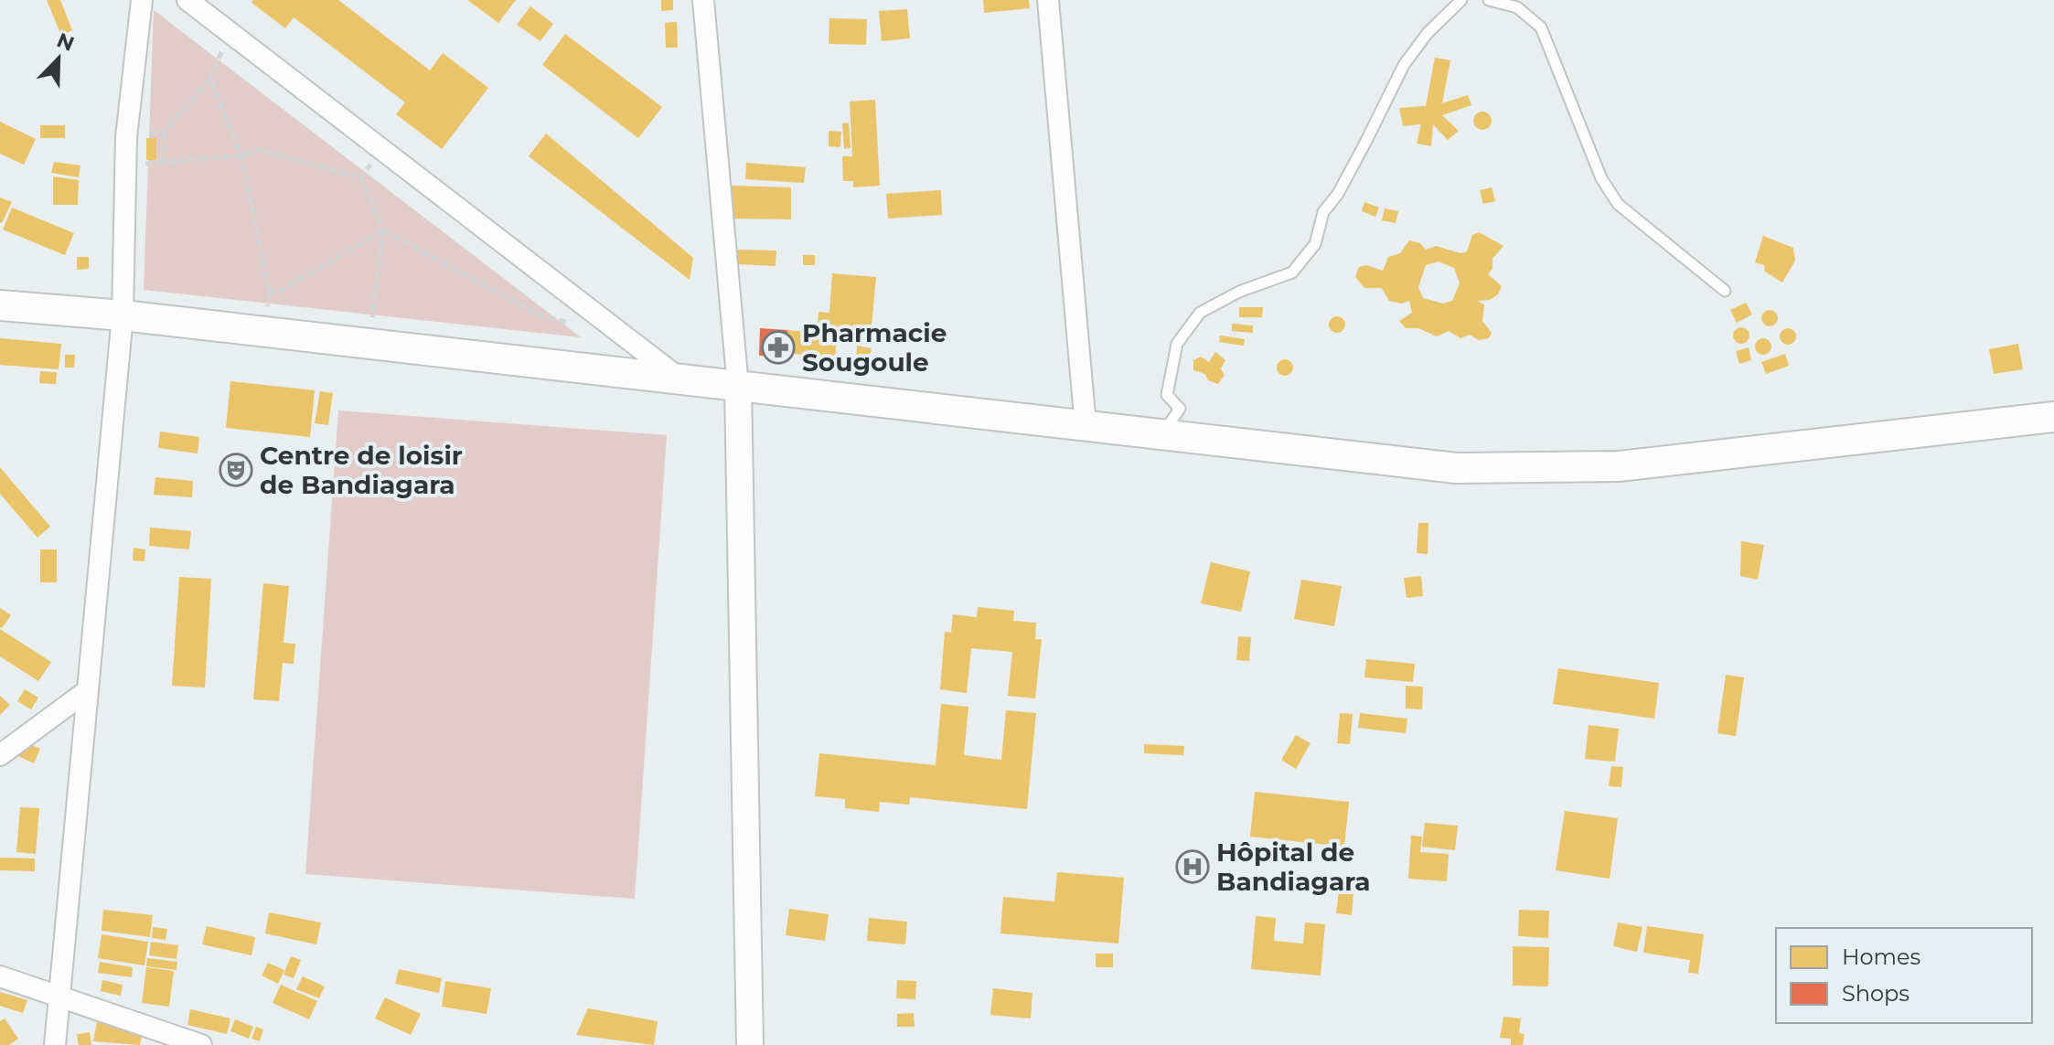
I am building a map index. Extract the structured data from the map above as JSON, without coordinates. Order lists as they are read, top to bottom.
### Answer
{
  "places": {
    "pharmacy": ["Pharmacie Sougoule"],
    "theatre": ["Centre de loisir de Bandiagara"],
    "hospital": ["Hôpital de Bandiagara"]
  },
  "legend": ["Homes", "Shops"],
  "north": "top right"
}
